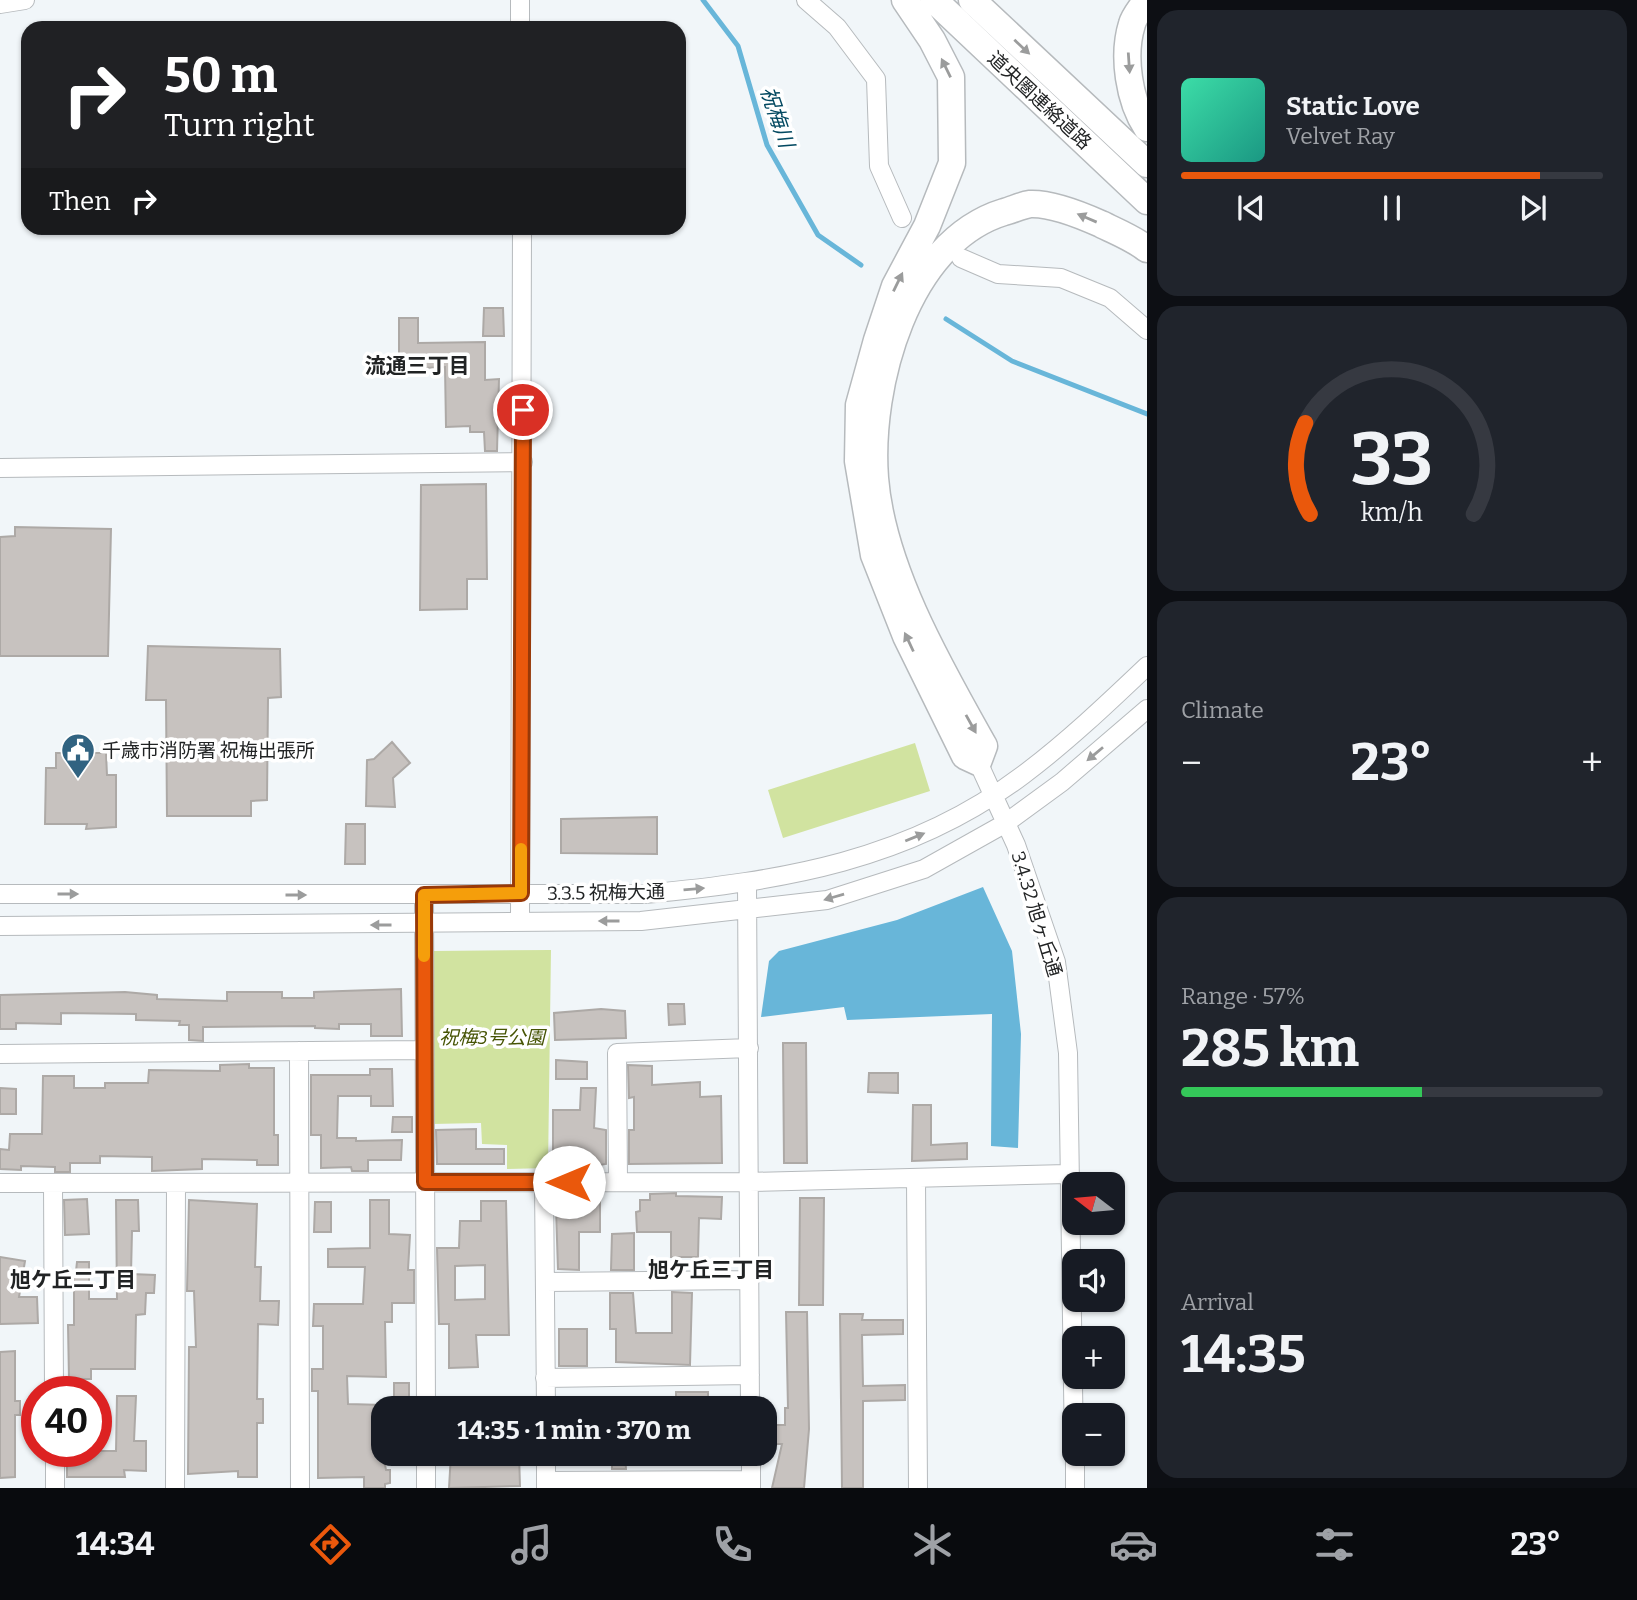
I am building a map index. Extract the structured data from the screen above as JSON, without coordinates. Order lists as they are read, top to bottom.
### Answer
{
  "streets": {
    "highway": ["道央圏連絡道路"],
    "street": ["3.3.5 祝梅大通", "3.4.32 旭ヶ丘通"]
  },
  "crossings": [
    ["3.3.5 祝梅大通", "3.4.32 旭ヶ丘通"]
  ],
  "districts": ["流通三丁目", "旭ケ丘三丁目", "旭ケ丘二丁目"],
  "water": ["祝梅川"],
  "parks": ["祝梅3号公園"],
  "places": {
    "public building": ["千歳市消防署 祝梅出張所"]
  },
  "north": "left",
  "page": {
    "turn": ["50 m", "Turn right"],
    "song": ["Static Love", "Velvet Ray"],
    "then": "Then",
    "tile": [
      "Climate",
      ["Range · 57%", "285 km"],
      ["Arrival", "14:35"]
    ],
    "heat": ["−", "23°", "+"],
    "map_buttons": ["+", "−"],
    "limit": "40",
    "trip": "14:35 · 1 min · 370 m",
    "tabs": ["14:34", "23°"],
    "gauge": ["33", "km/h"]
  }
}
